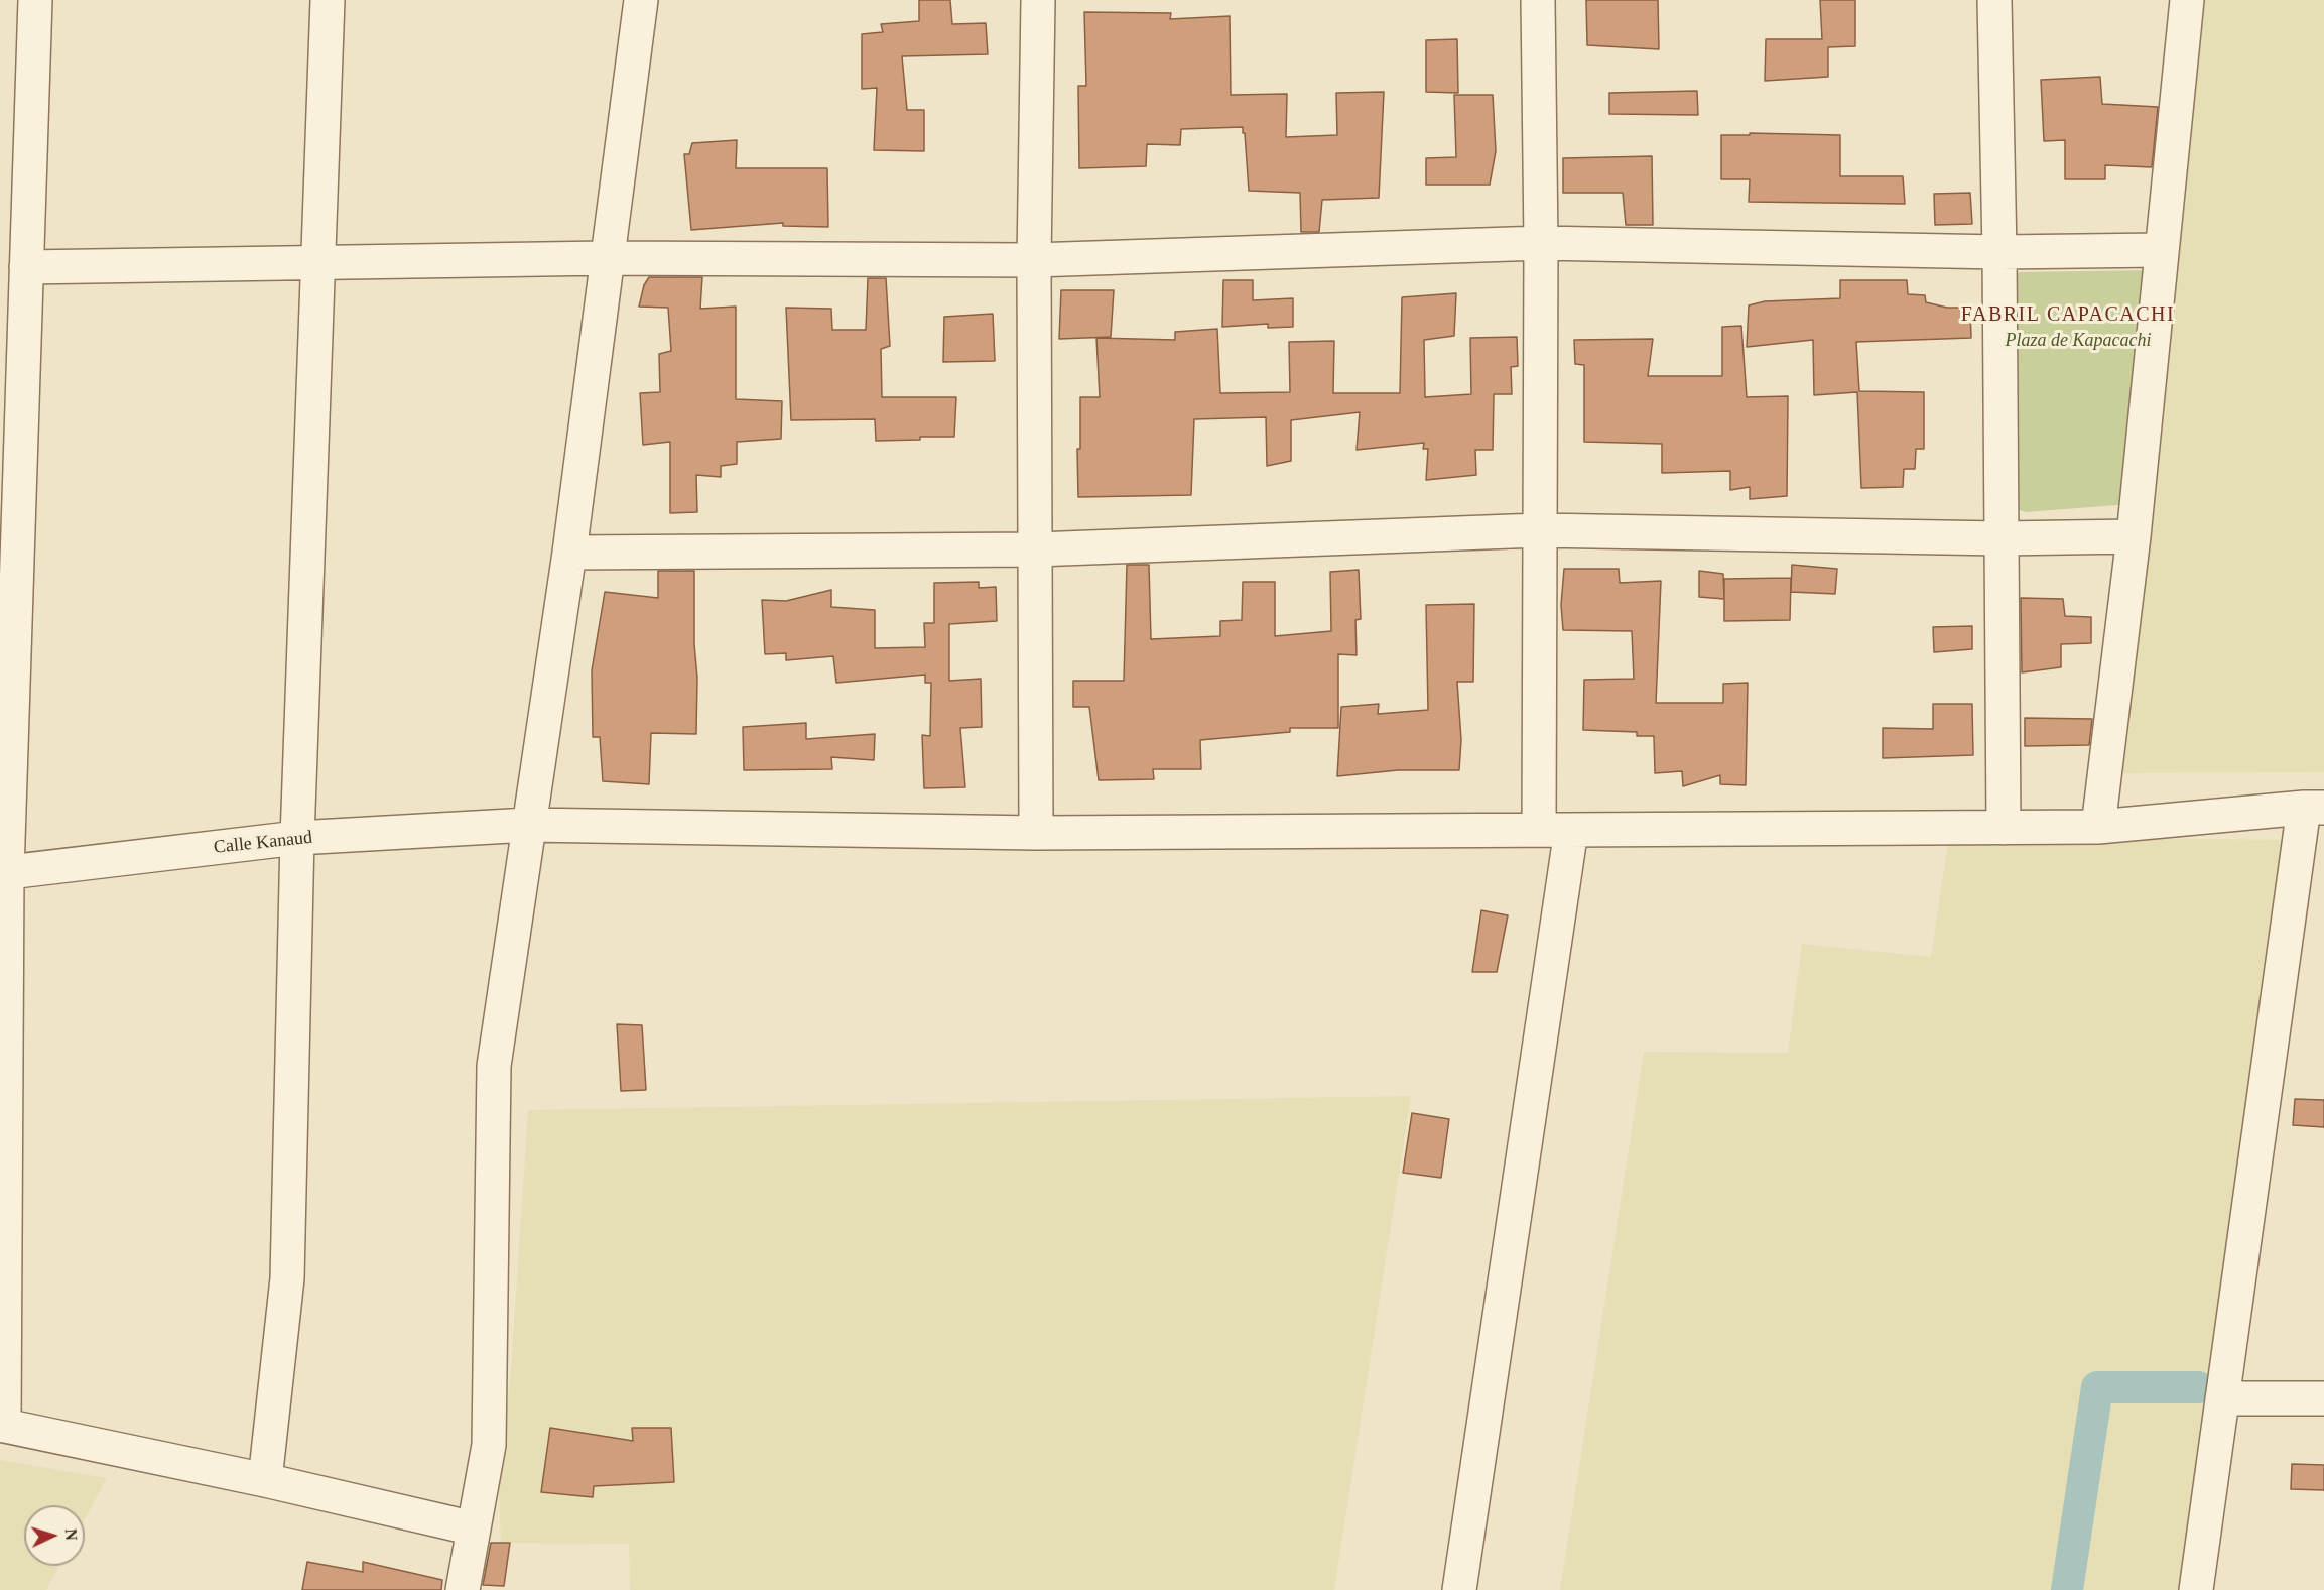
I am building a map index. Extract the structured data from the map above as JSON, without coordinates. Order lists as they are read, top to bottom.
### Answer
{
  "streets": {
    "street": ["Calle Kanaud"]
  },
  "districts": ["FABRIL CAPACACHI"],
  "parks": ["Plaza de Kapacachi"],
  "north": "right"
}
